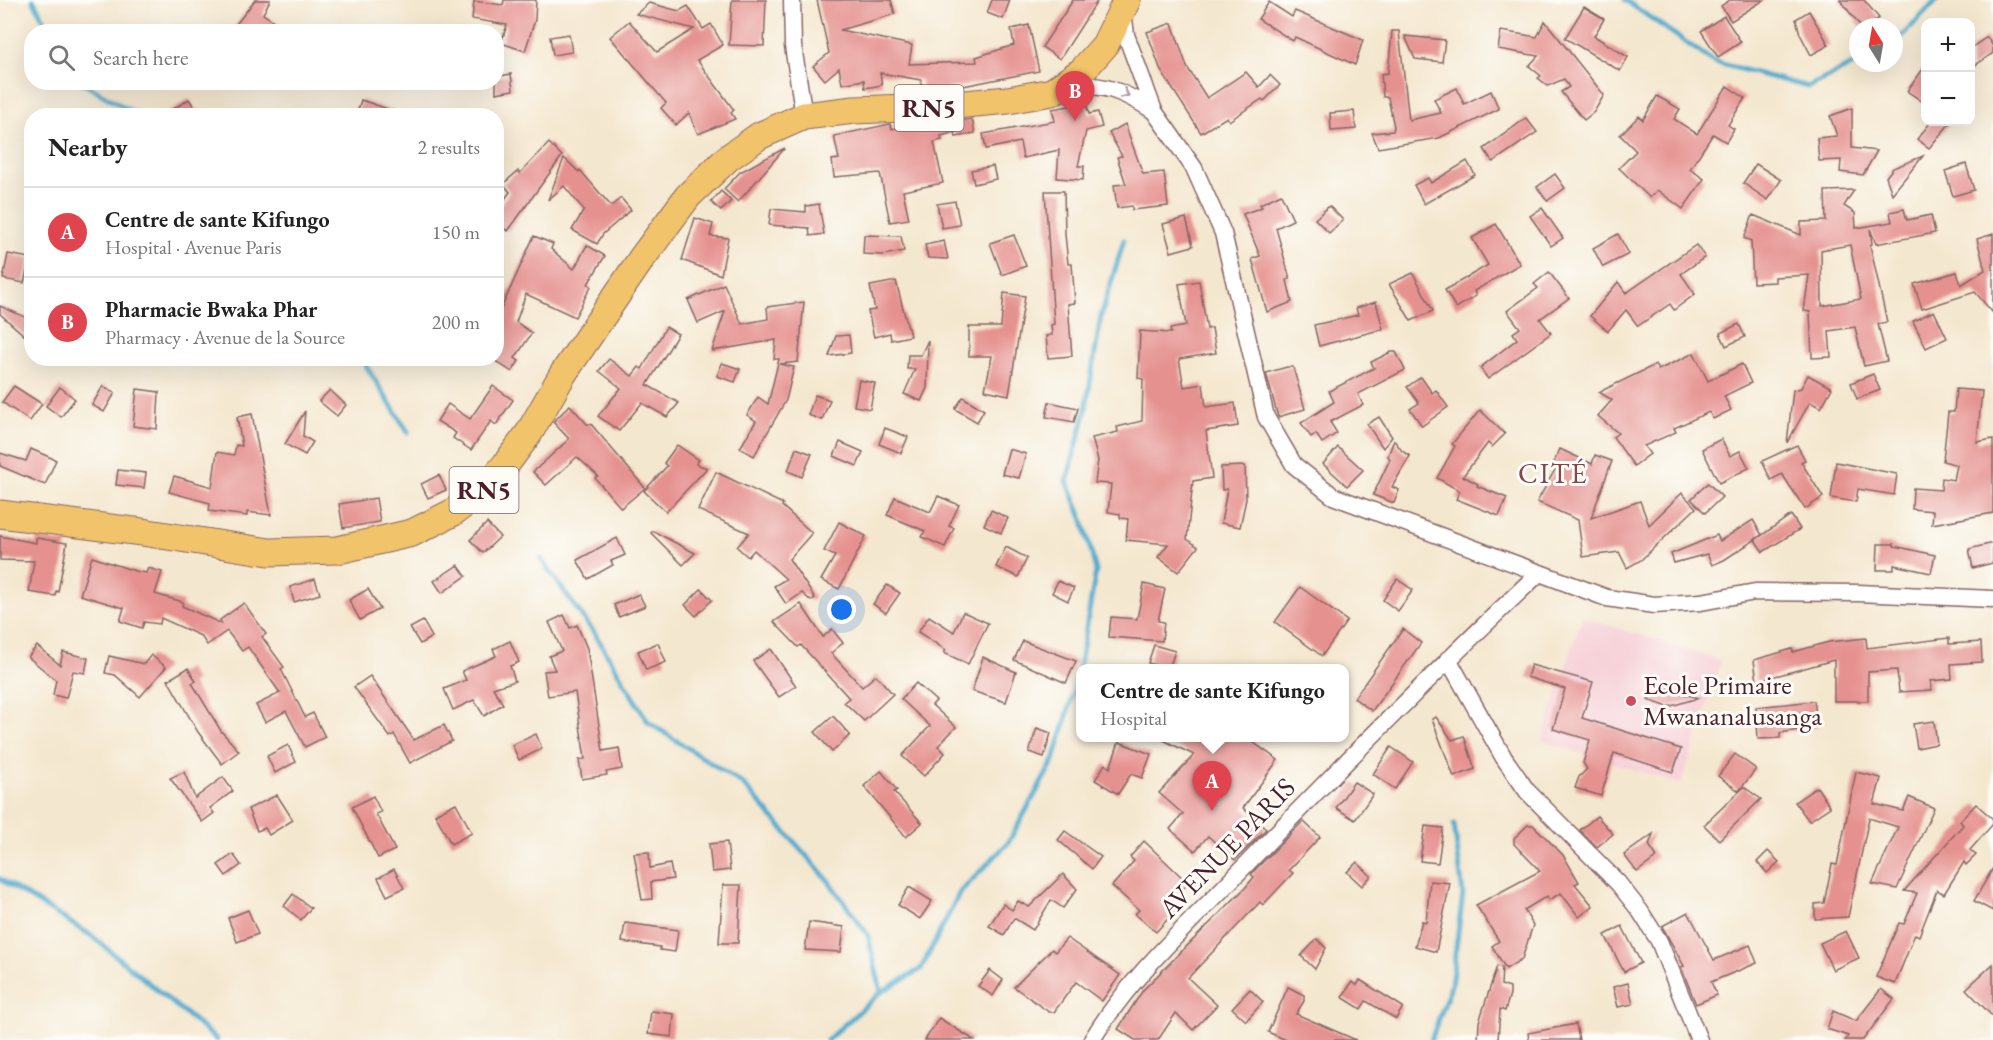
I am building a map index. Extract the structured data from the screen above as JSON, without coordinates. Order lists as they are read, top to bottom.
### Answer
{
  "streets": {
    "highway": ["RN5"],
    "street": ["AVENUE PARIS"]
  },
  "districts": ["CITÉ"],
  "places": ["Ecole Primaire Mwananalusanga"],
  "north": "top",
  "page": {
    "map_buttons": ["+", "−"],
    "search": "Search here",
    "pins": ["B", "A"],
    "heading": ["Nearby", "2 results"],
    "list": [
      {
        "mark": "A",
        "name": "Centre de sante Kifungo",
        "note": "Hospital · Avenue Paris",
        "value": "150 m"
      },
      {
        "mark": "B",
        "name": "Pharmacie Bwaka Phar",
        "note": "Pharmacy · Avenue de la Source",
        "value": "200 m"
      }
    ],
    "popup": ["Centre de sante Kifungo", "Hospital"]
  }
}
